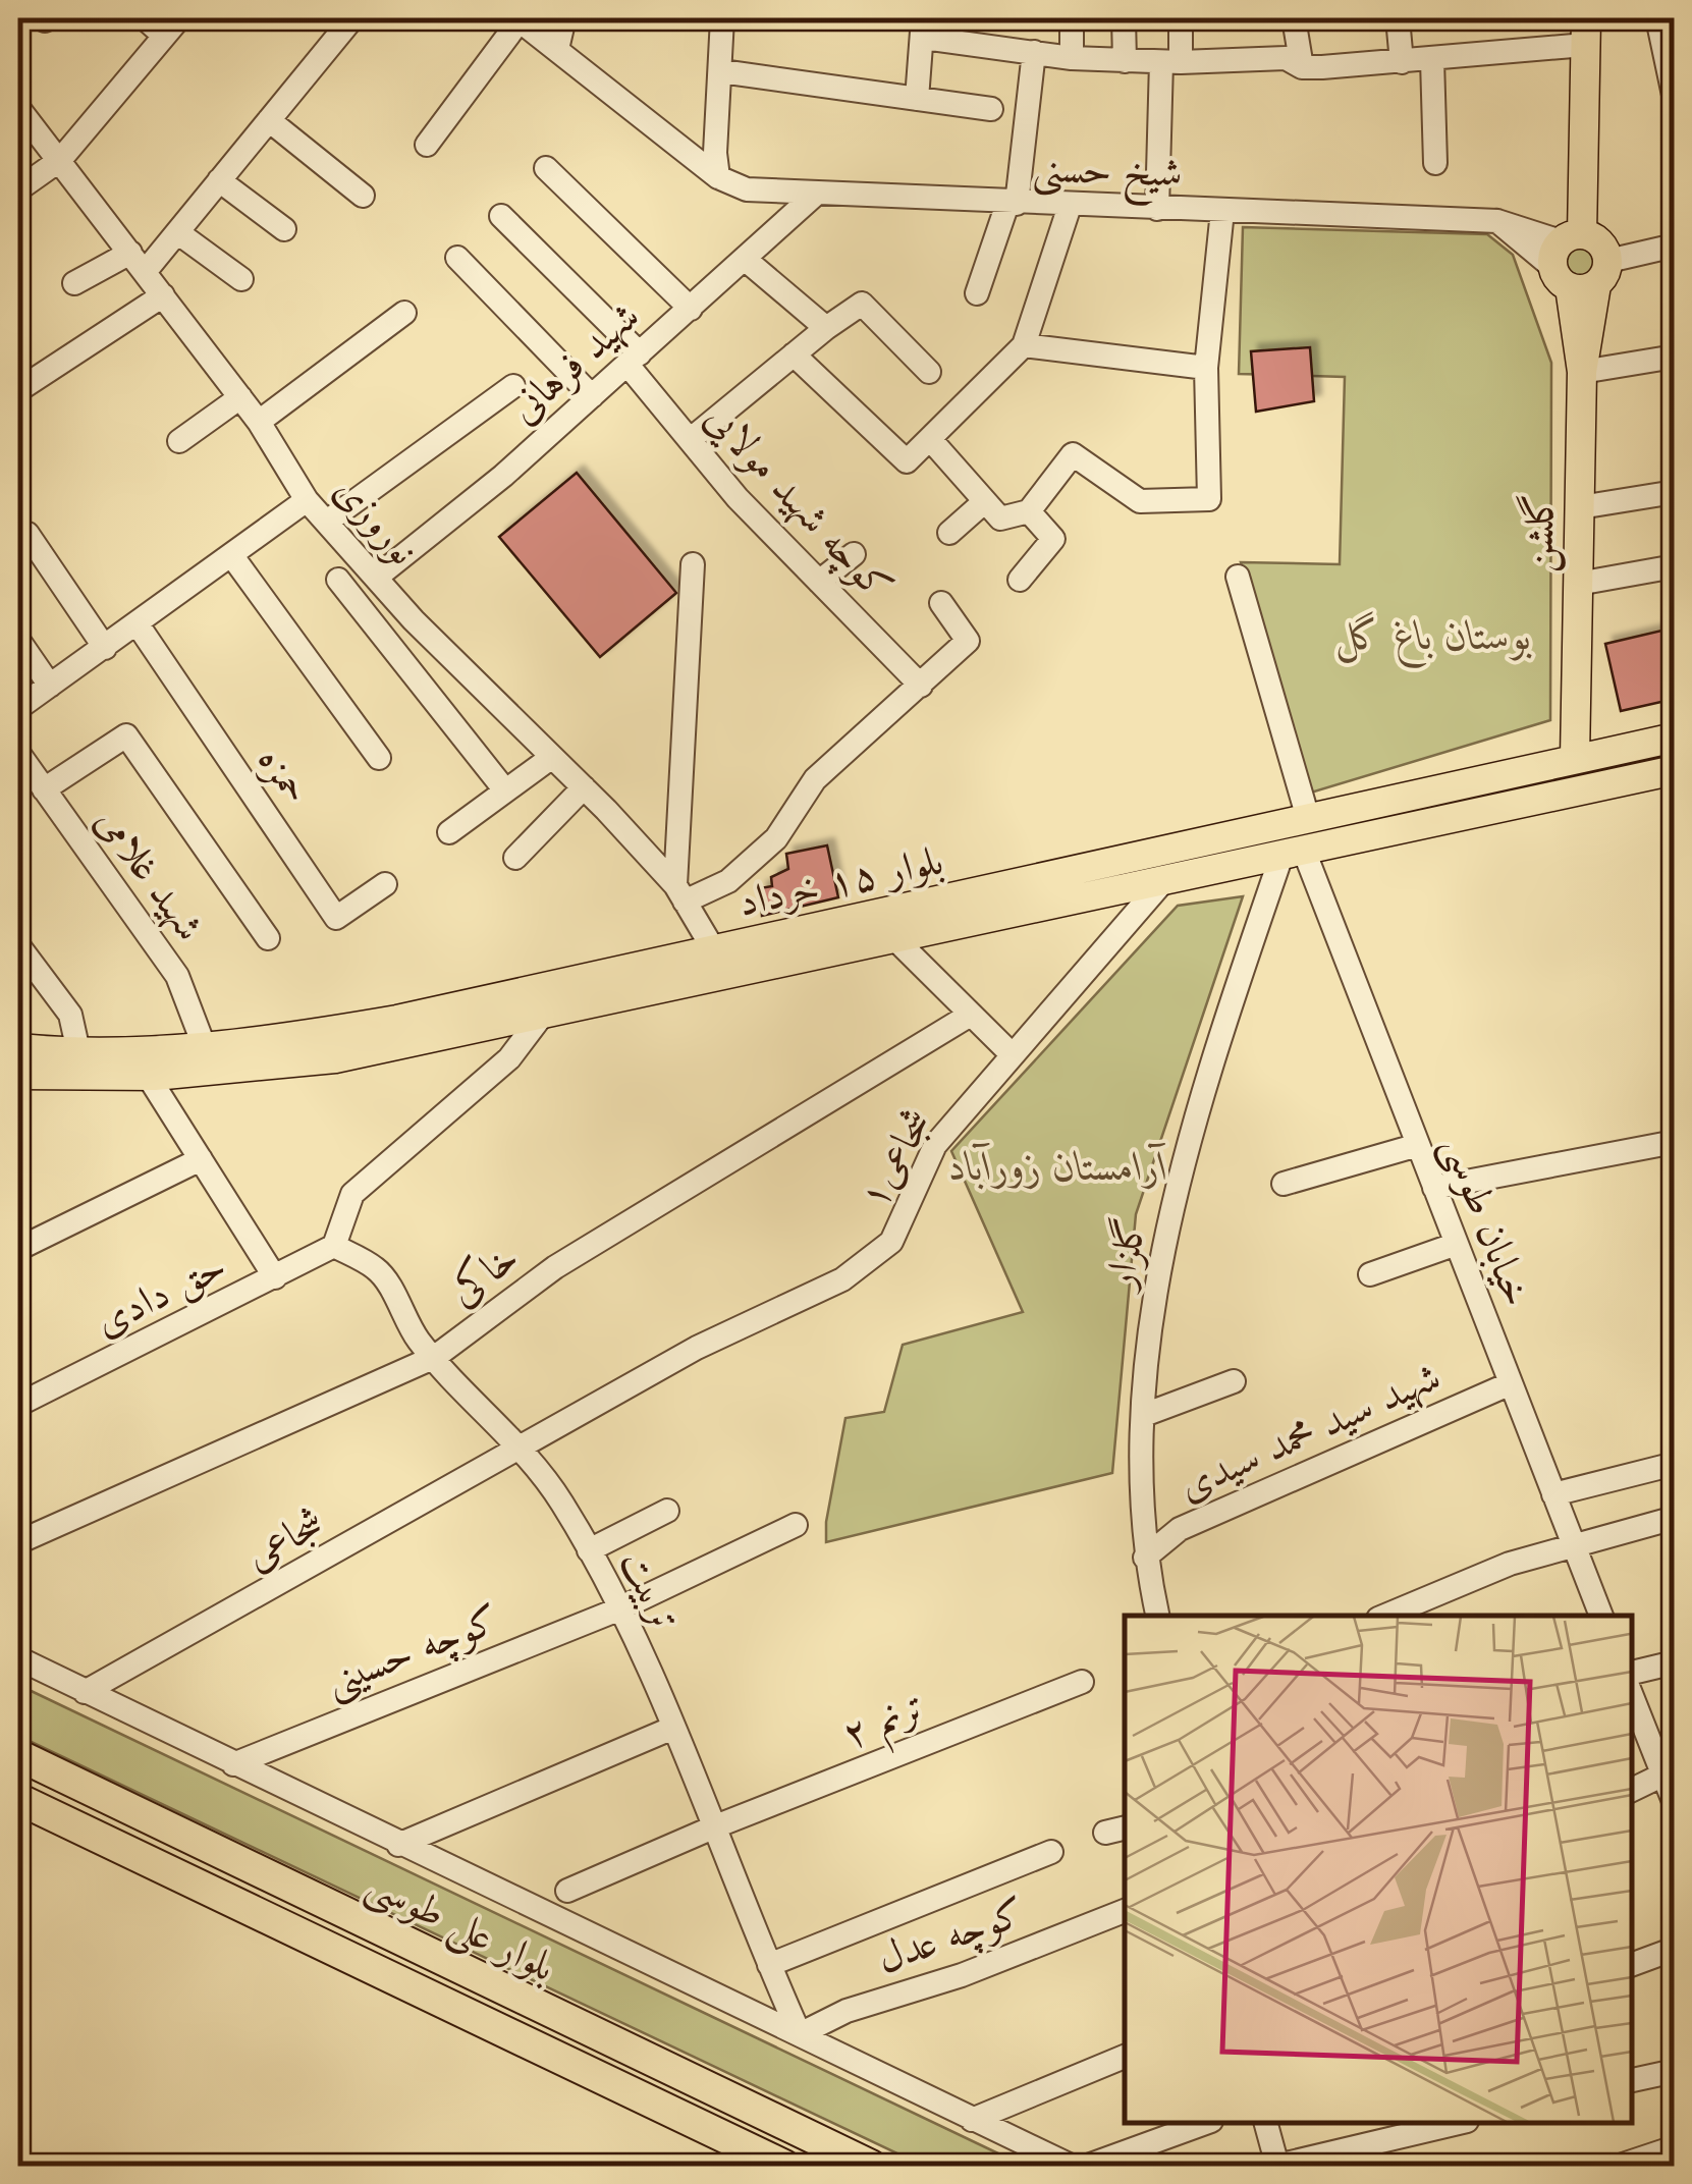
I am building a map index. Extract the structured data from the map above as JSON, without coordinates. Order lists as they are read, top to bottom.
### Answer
{
  "streets": {
    "highway": ["بلوار علی طوسی"],
    "main road": ["گلشن", "بلوار ۱۵ خرداد"],
    "street": [
      "شیخ حسنی",
      "شهید فرهانی",
      "کوچه شهید مولایی",
      "نوروزی",
      "حمزه",
      "شهید غلامی",
      "شجاعی۱",
      "خیابان طوسی",
      "گلزار",
      "خاکی",
      "حق دادی",
      "شهید سید محمد سیدی",
      "شجاعی",
      "تربیت",
      "کوچه حسینی",
      "ترنم ۲",
      "کوچه عدل"
    ]
  },
  "crossings": [
    ["شیخ حسنی", "شهید فرهانی"],
    ["شیخ حسنی", "گلشن"],
    ["شهید فرهانی", "کوچه شهید مولایی"],
    ["شهید فرهانی", "نوروزی"],
    ["نوروزی", "بلوار ۱۵ خرداد"],
    ["گلشن", "بلوار ۱۵ خرداد"],
    ["شهید غلامی", "بلوار ۱۵ خرداد"],
    ["بلوار ۱۵ خرداد", "شجاعی۱"],
    ["بلوار ۱۵ خرداد", "خیابان طوسی"],
    ["بلوار ۱۵ خرداد", "گلزار"],
    ["شجاعی۱", "شجاعی"],
    ["شجاعی۱", "تربیت"],
    ["خیابان طوسی", "گلزار"],
    ["خیابان طوسی", "شهید سید محمد سیدی"],
    ["گلزار", "شهید سید محمد سیدی"],
    ["خاکی", "تربیت"],
    ["حق دادی", "تربیت"],
    ["شجاعی", "تربیت"],
    ["تربیت", "کوچه حسینی"],
    ["تربیت", "ترنم ۲"],
    ["تربیت", "کوچه عدل"]
  ],
  "parks": ["بوستان باغ گل", "آرامستان زورآباد"]
}
